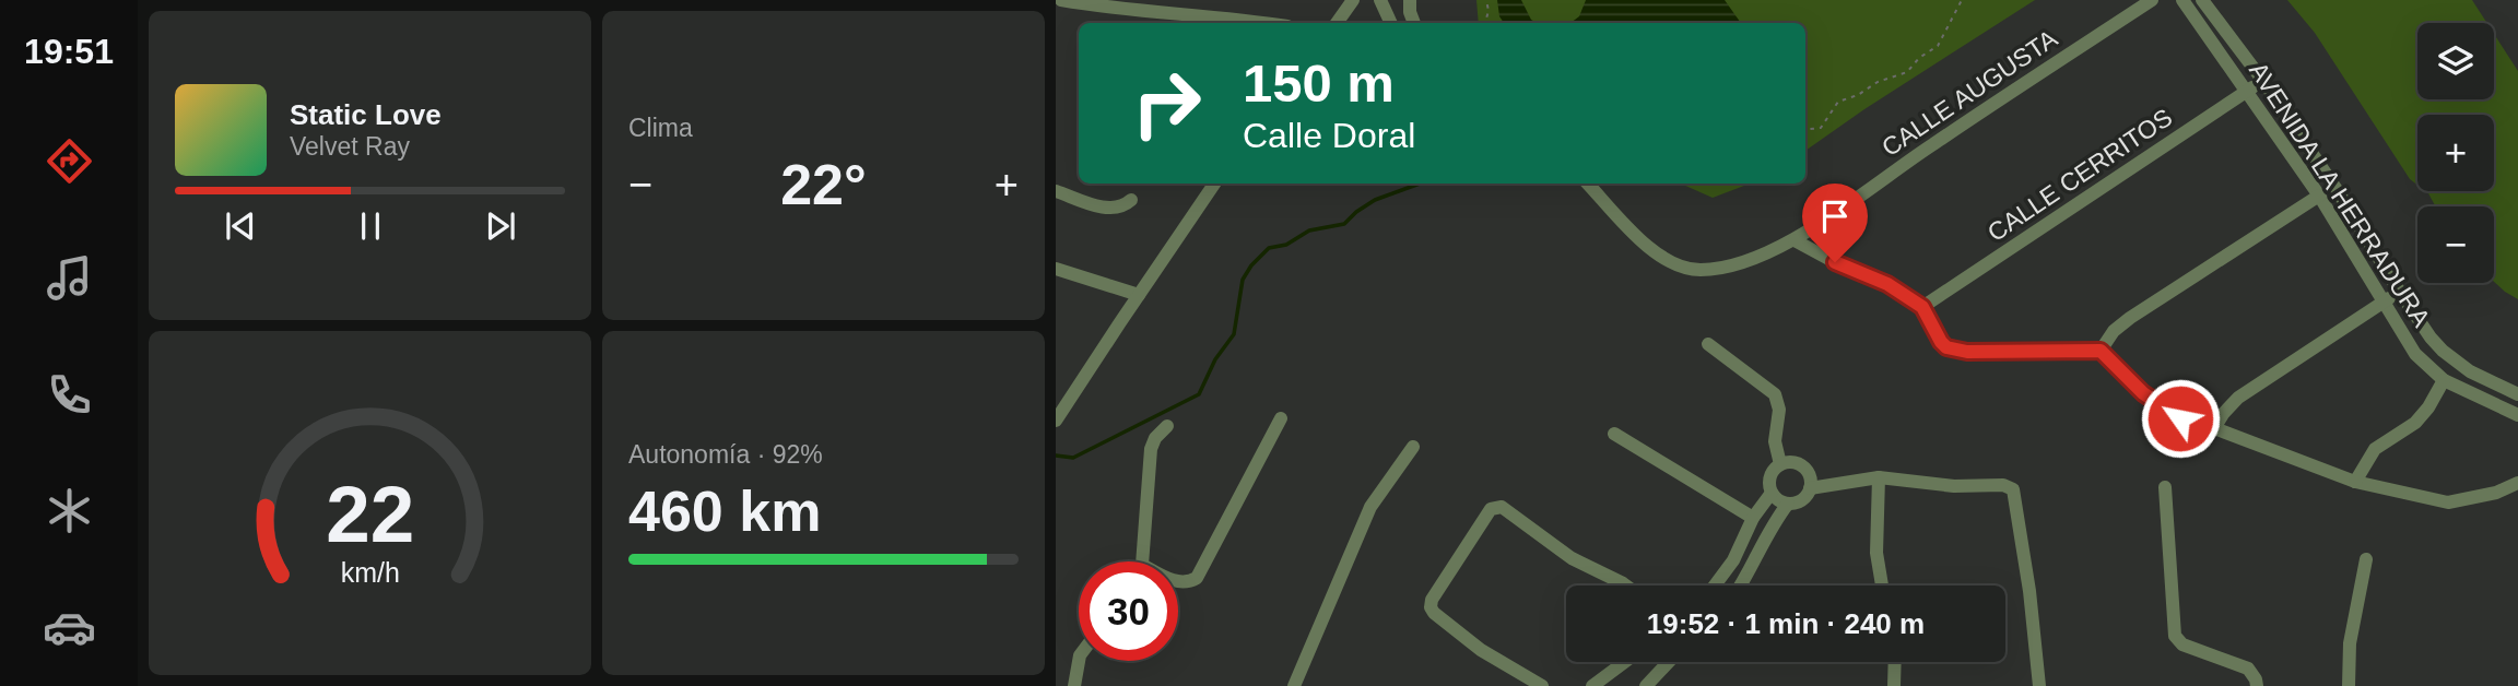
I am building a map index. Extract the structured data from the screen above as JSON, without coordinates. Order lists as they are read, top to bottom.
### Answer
{
  "streets": {
    "street": ["CALLE AUGUSTA", "CALLE CERRITOS", "AVENIDA LA HERRADURA"]
  },
  "crossings": [
    ["CALLE CERRITOS", "AVENIDA LA HERRADURA"]
  ],
  "page": {
    "tabs": "19:51",
    "tile": [
      "Clima",
      ["Autonomía · 92%", "460 km"]
    ],
    "map_buttons": ["+", "−"],
    "turn": ["150 m", "Calle Doral"],
    "song": ["Static Love", "Velvet Ray"],
    "heat": ["−", "22°", "+"],
    "limit": "30",
    "trip": "19:52 · 1 min · 240 m",
    "gauge": ["22", "km/h"]
  }
}
